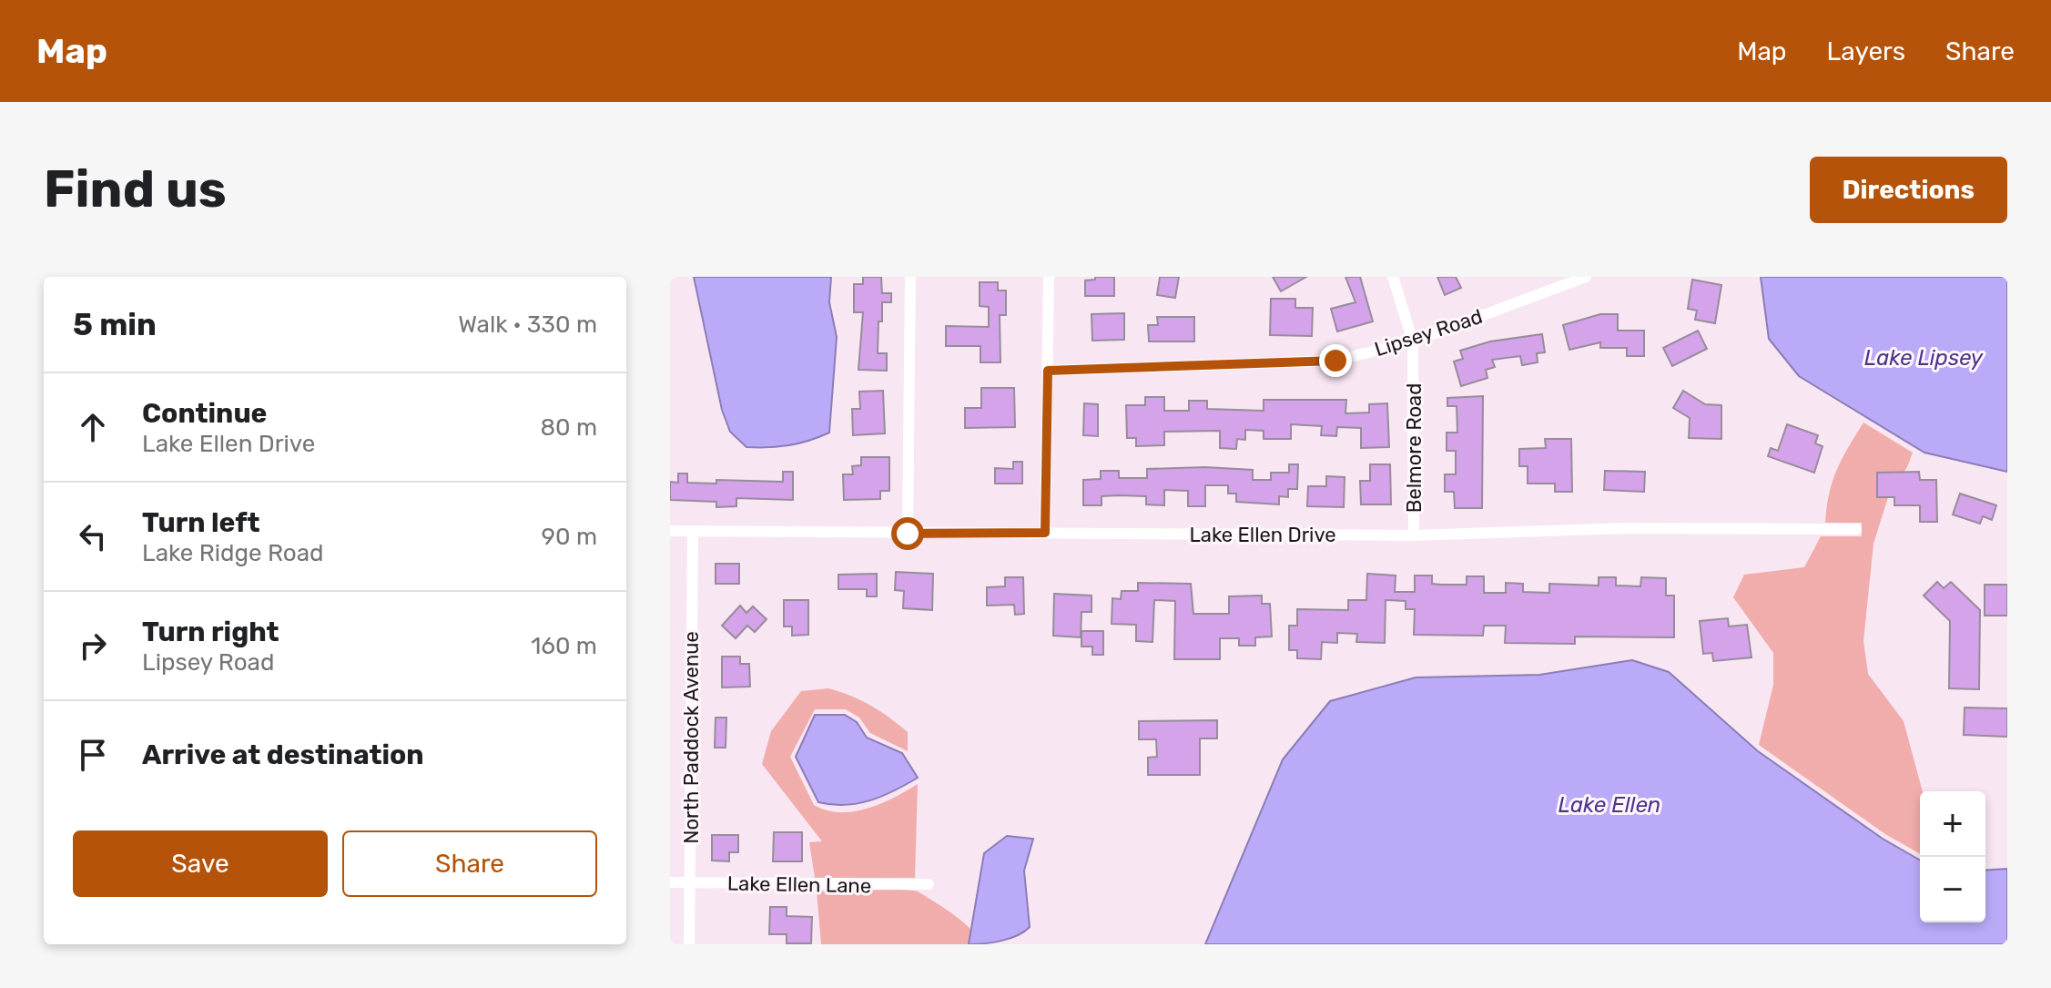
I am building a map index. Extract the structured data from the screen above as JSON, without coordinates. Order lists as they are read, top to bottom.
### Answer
{
  "streets": {
    "street": [
      "Lipsey Road",
      "Belmore Road",
      "Lake Ellen Drive",
      "North Paddock Avenue",
      "Lake Ellen Lane"
    ]
  },
  "crossings": [
    ["Lipsey Road", "Belmore Road"],
    ["Belmore Road", "Lake Ellen Drive"],
    ["Lake Ellen Drive", "North Paddock Avenue"],
    ["North Paddock Avenue", "Lake Ellen Lane"]
  ],
  "water": ["Lake Lipsey", "Lake Ellen"],
  "page": {
    "header": "Map",
    "nav": ["Map", "Layers", "Share"],
    "buttons": [
      "Directions",
      ["Save", "Share"]
    ],
    "title": "Find us",
    "heading": ["5 min", "Walk · 330 m"],
    "list": [
      ["Continue", "Lake Ellen Drive", "80 m"],
      ["Turn left", "Lake Ridge Road", "90 m"],
      ["Turn right", "Lipsey Road", "160 m"],
      "Arrive at destination"
    ],
    "map_buttons": ["+", "−"]
  }
}
